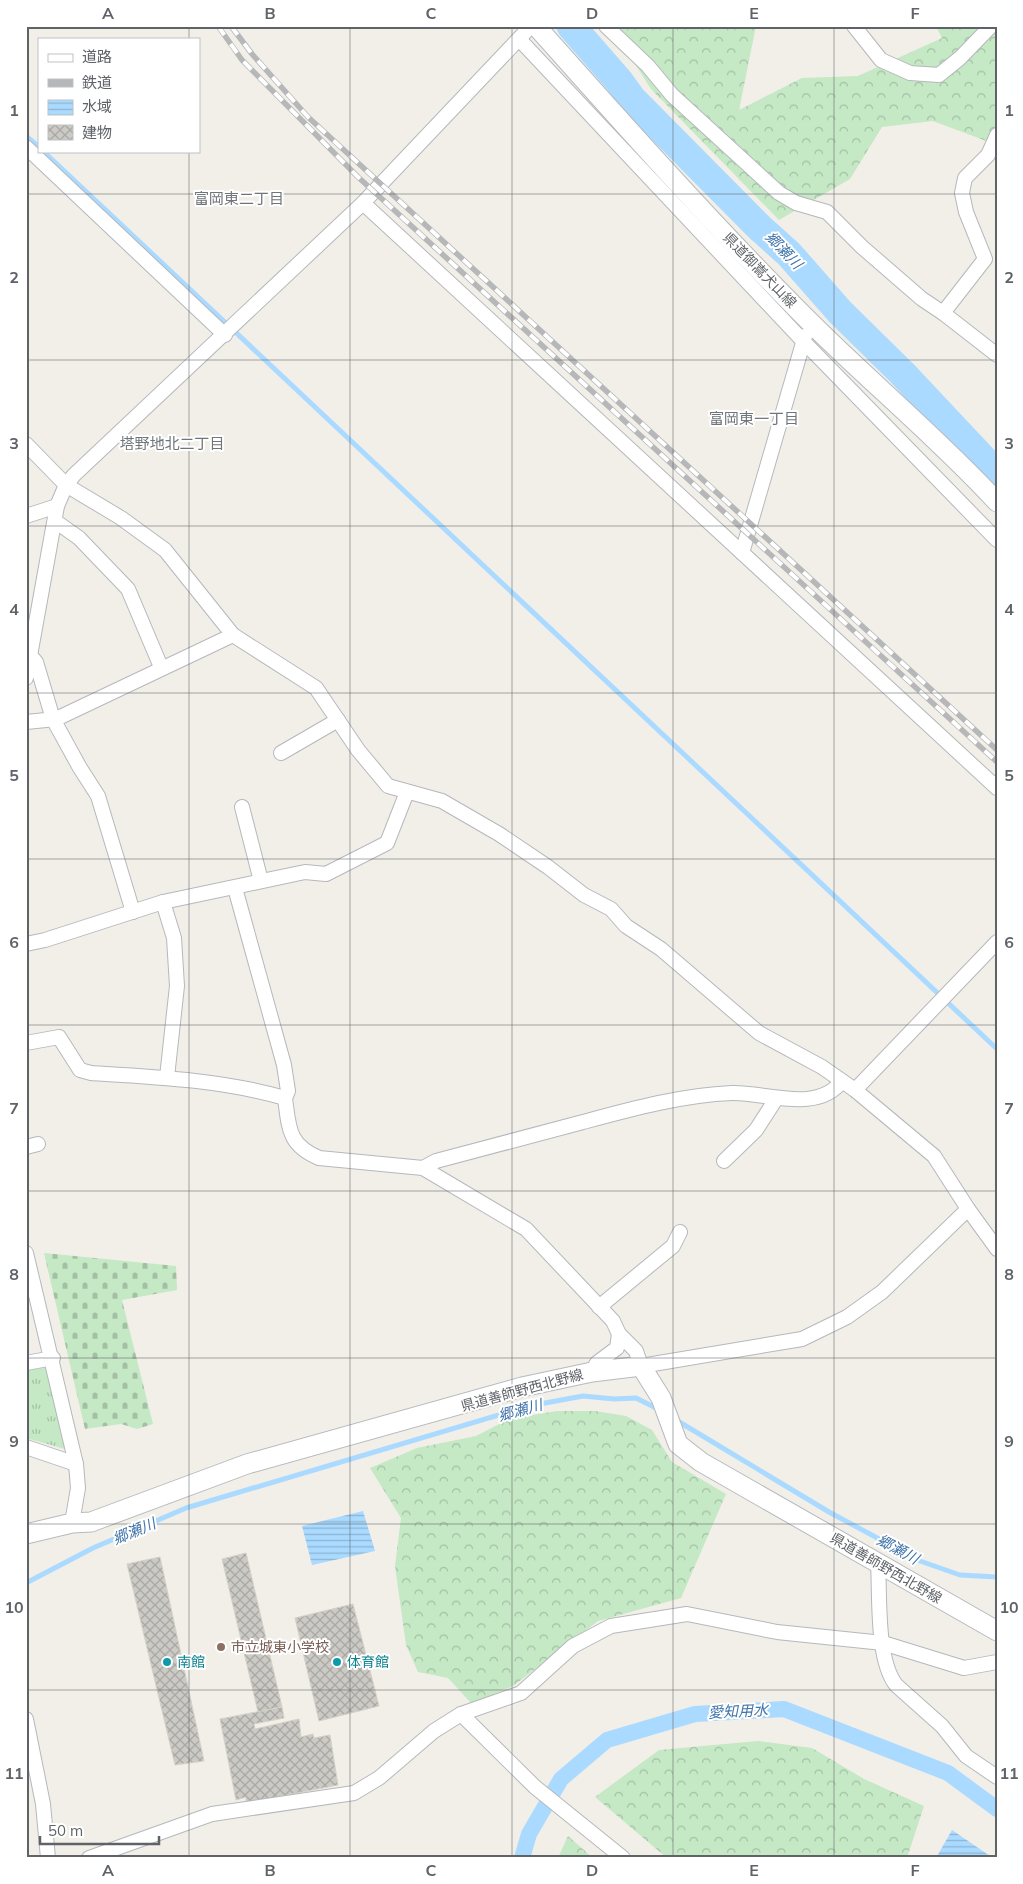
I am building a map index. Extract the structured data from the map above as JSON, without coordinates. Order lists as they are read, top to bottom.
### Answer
{
  "streets": {
    "main road": ["県道御嵩犬山線", "県道善師野西北野線"]
  },
  "districts": ["富岡東二丁目", "富岡東一丁目", "塔野地北二丁目"],
  "water": ["郷瀬川", "愛知用水"],
  "places": ["市立城東小学校", "南館", "体育館"],
  "legend": [
    "道路",
    "鉄道",
    "水域",
    "建物"
  ],
  "scale_bar": "50 m",
  "grid": {
    "columns": [
      "A",
      "B",
      "C",
      "D",
      "E",
      "F"
    ],
    "rows": [
      "1",
      "2",
      "3",
      "4",
      "5",
      "6",
      "7",
      "8",
      "9",
      "10",
      "11"
    ]
  }
}
